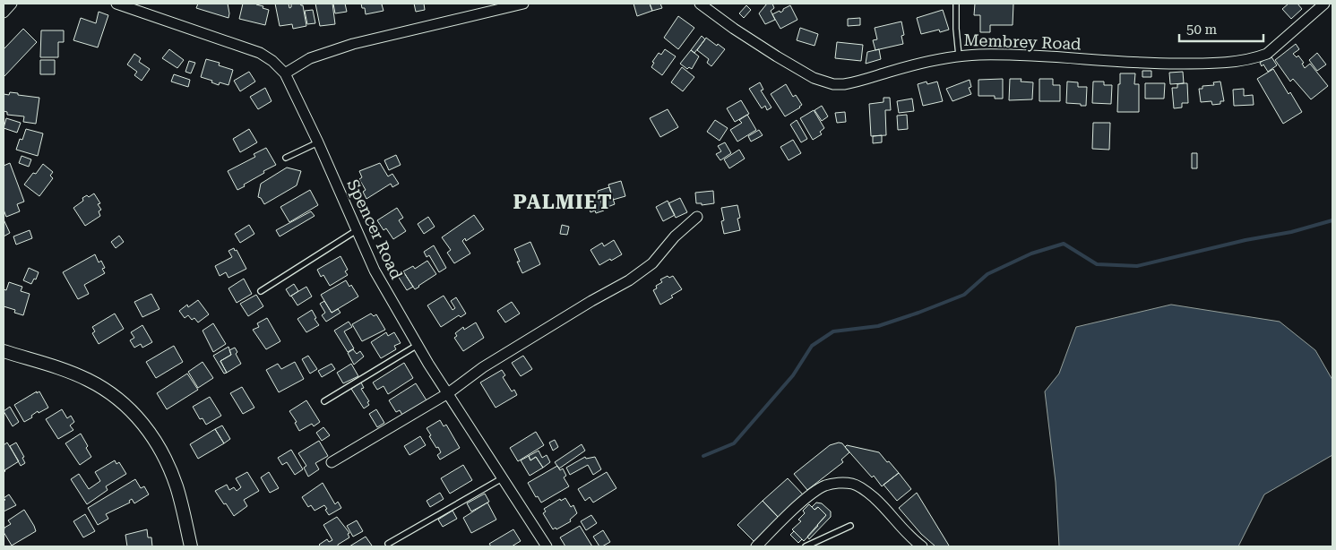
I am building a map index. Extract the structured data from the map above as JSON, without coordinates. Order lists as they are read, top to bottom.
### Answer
{
  "streets": {
    "street": ["Membrey Road", "Spencer Road"]
  },
  "districts": ["PALMIET"],
  "scale_bar": "50 m"
}
